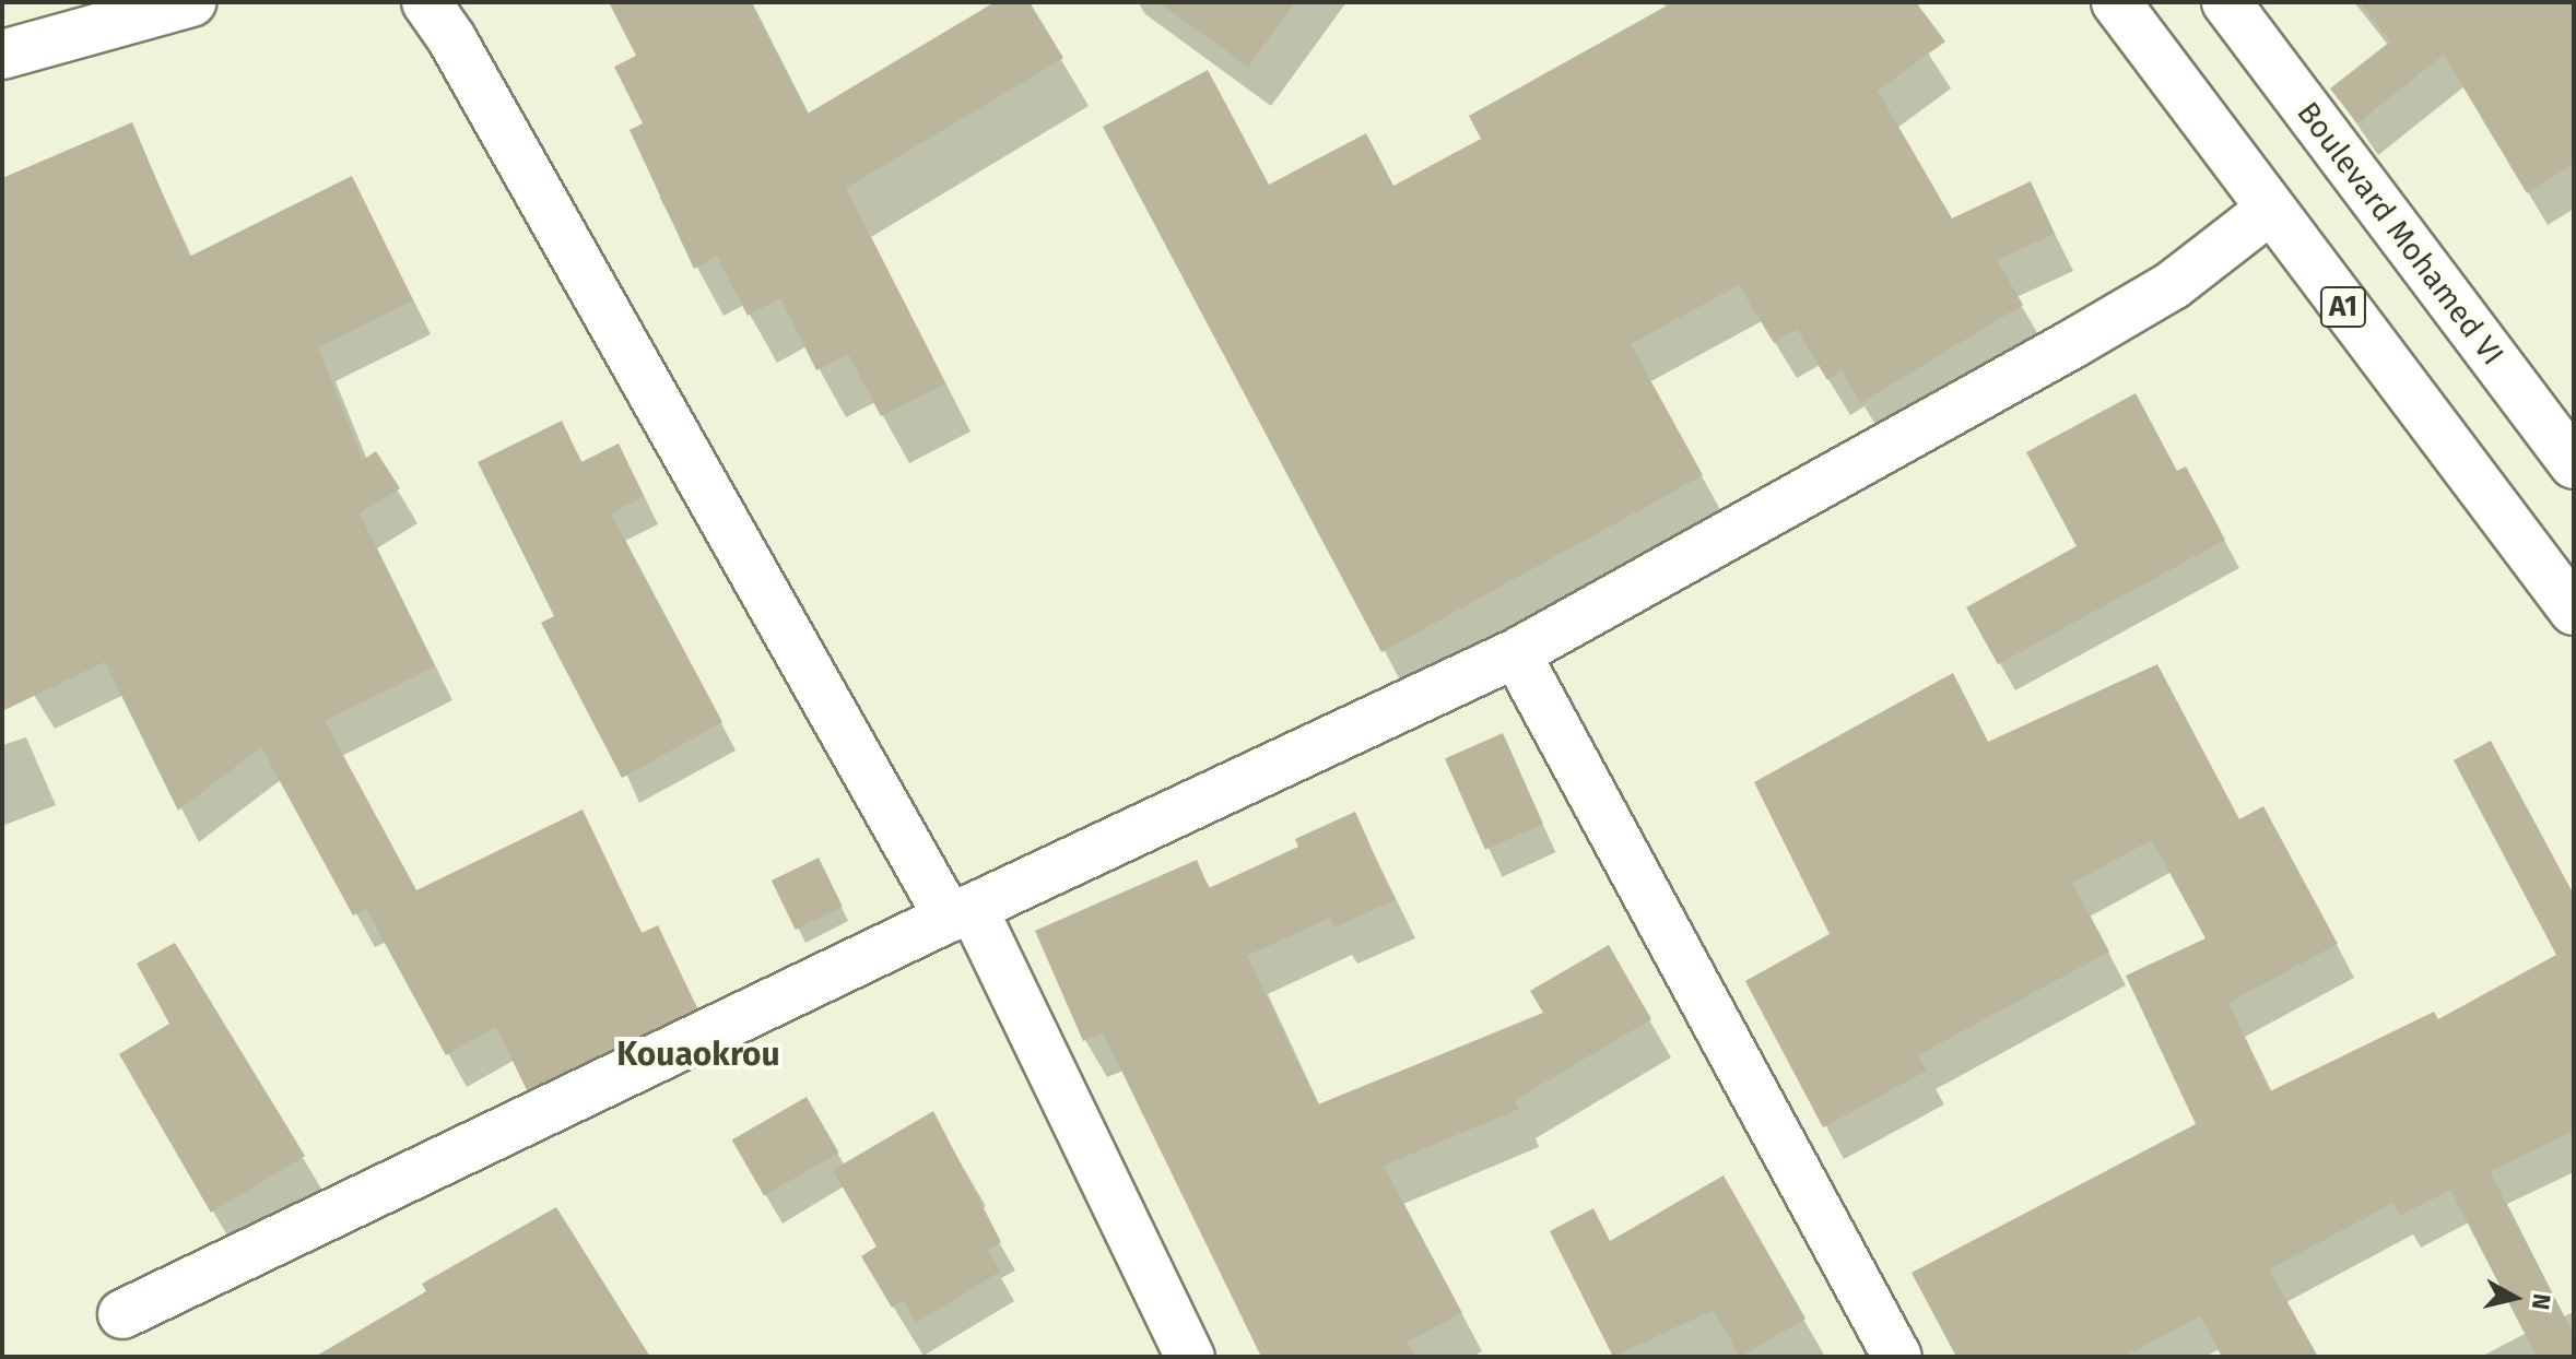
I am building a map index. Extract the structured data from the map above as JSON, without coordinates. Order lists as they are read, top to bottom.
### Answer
{
  "streets": {
    "street": ["Boulevard Mohamed VI", "A1"]
  },
  "districts": ["Kouaokrou"],
  "north": "right"
}
